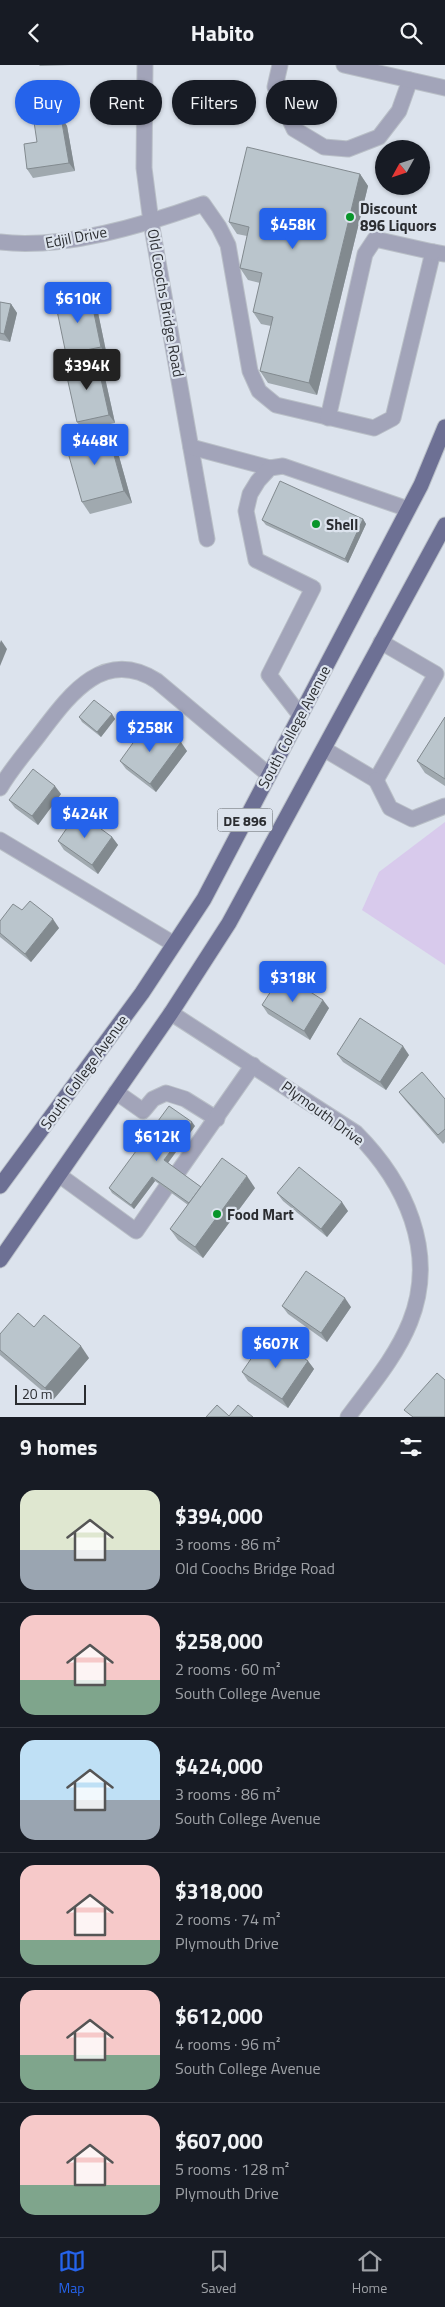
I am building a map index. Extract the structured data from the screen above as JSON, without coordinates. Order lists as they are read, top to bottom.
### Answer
{
  "streets": {
    "main road": ["South College Avenue", "DE 896"],
    "street": ["Edjil Drive", "Old Coochs Bridge Road", "Plymouth Drive"]
  },
  "crossings": [
    ["Edjil Drive", "Old Coochs Bridge Road"],
    ["DE 896", "Plymouth Drive"]
  ],
  "places": ["Discount 896 Liquors", "Shell", "Food Mart"],
  "scale_bar": "20 m",
  "north": "bottom left",
  "page": {
    "header": "Habito",
    "chip": [
      "Buy",
      "Rent",
      "Filters",
      "New"
    ],
    "price": [
      "$458K",
      "$610K",
      "$394K",
      "$448K",
      "$258K",
      "$424K",
      "$318K",
      "$612K",
      "$607K"
    ],
    "scale": "20 m",
    "heading": "9 homes",
    "list": [
      {
        "name": "$394,000",
        "note": "3 rooms · 86 m² · Old Coochs Bridge Road"
      },
      {
        "name": "$258,000",
        "note": "2 rooms · 60 m² · South College Avenue"
      },
      {
        "name": "$424,000",
        "note": "3 rooms · 86 m² · South College Avenue"
      },
      {
        "name": "$318,000",
        "note": "2 rooms · 74 m² · Plymouth Drive"
      },
      {
        "name": "$612,000",
        "note": "4 rooms · 96 m² · South College Avenue"
      },
      {
        "name": "$607,000",
        "note": "5 rooms · 128 m² · Plymouth Drive"
      }
    ],
    "tabs": ["Map", "Saved", "Home"]
  }
}
